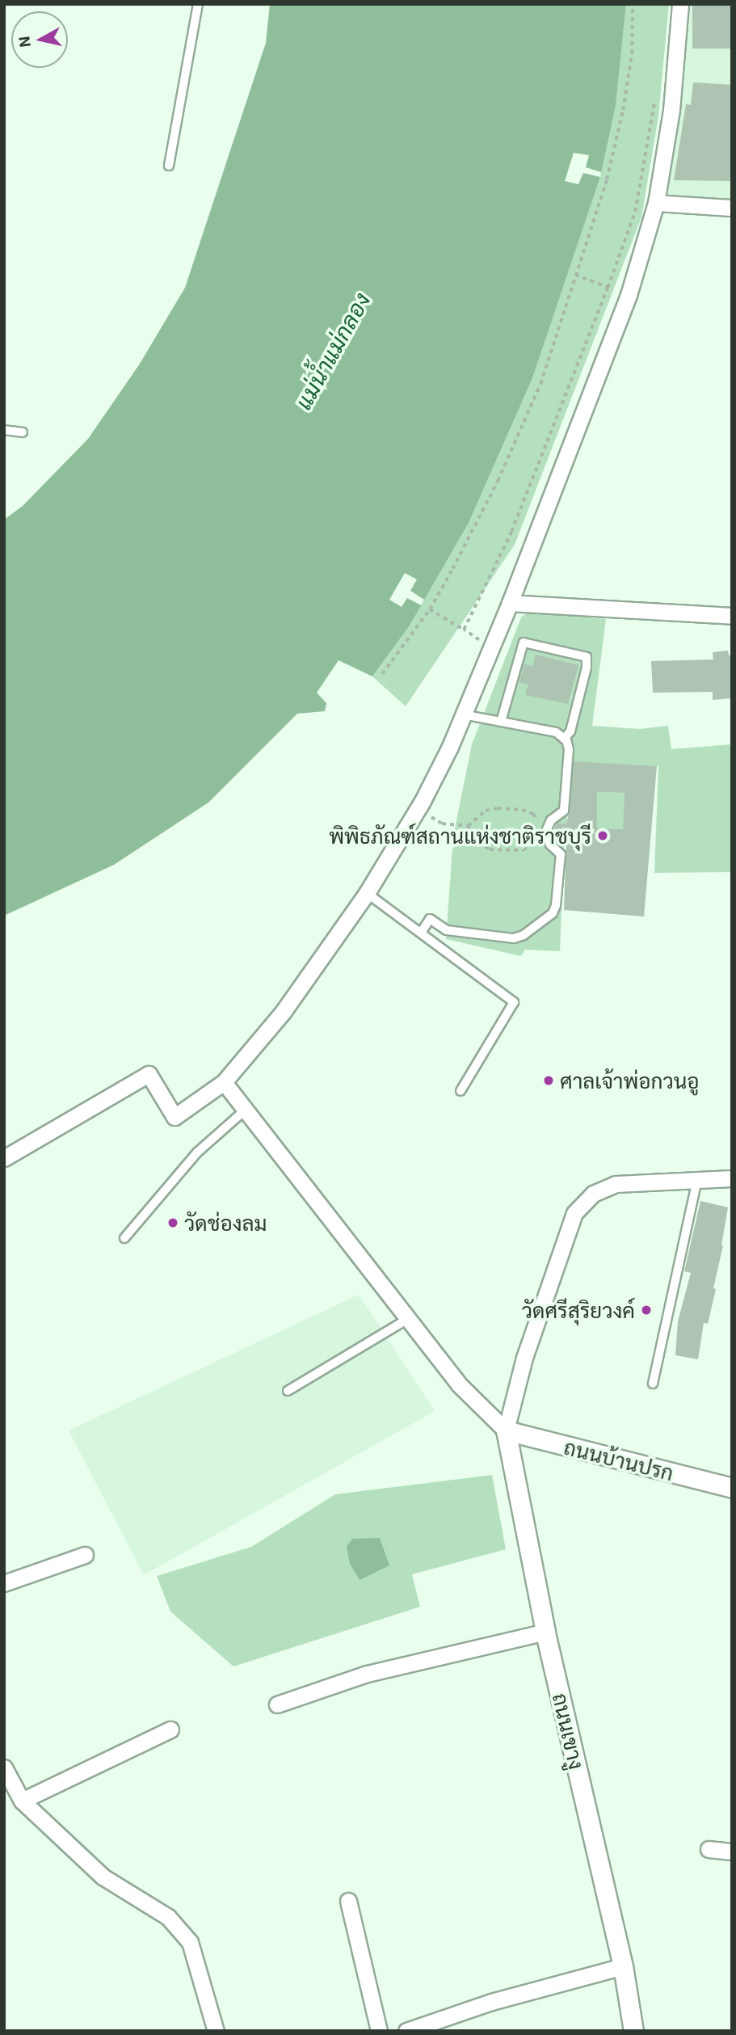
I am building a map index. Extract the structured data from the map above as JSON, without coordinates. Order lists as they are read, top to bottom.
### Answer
{
  "streets": {
    "street": ["ถนนบ้านปรก", "ถนนเขางู"]
  },
  "crossings": [
    ["ถนนบ้านปรก", "ถนนเขางู"]
  ],
  "water": ["แม่น้ำแม่กลอง"],
  "places": [
    "พิพิธภัณฑ์สถานแห่งชาติราชบุรี",
    "ศาลเจ้าพ่อกวนอู",
    "วัดช่องลม",
    "วัดศรีสุริยวงค์"
  ],
  "north": "left"
}
